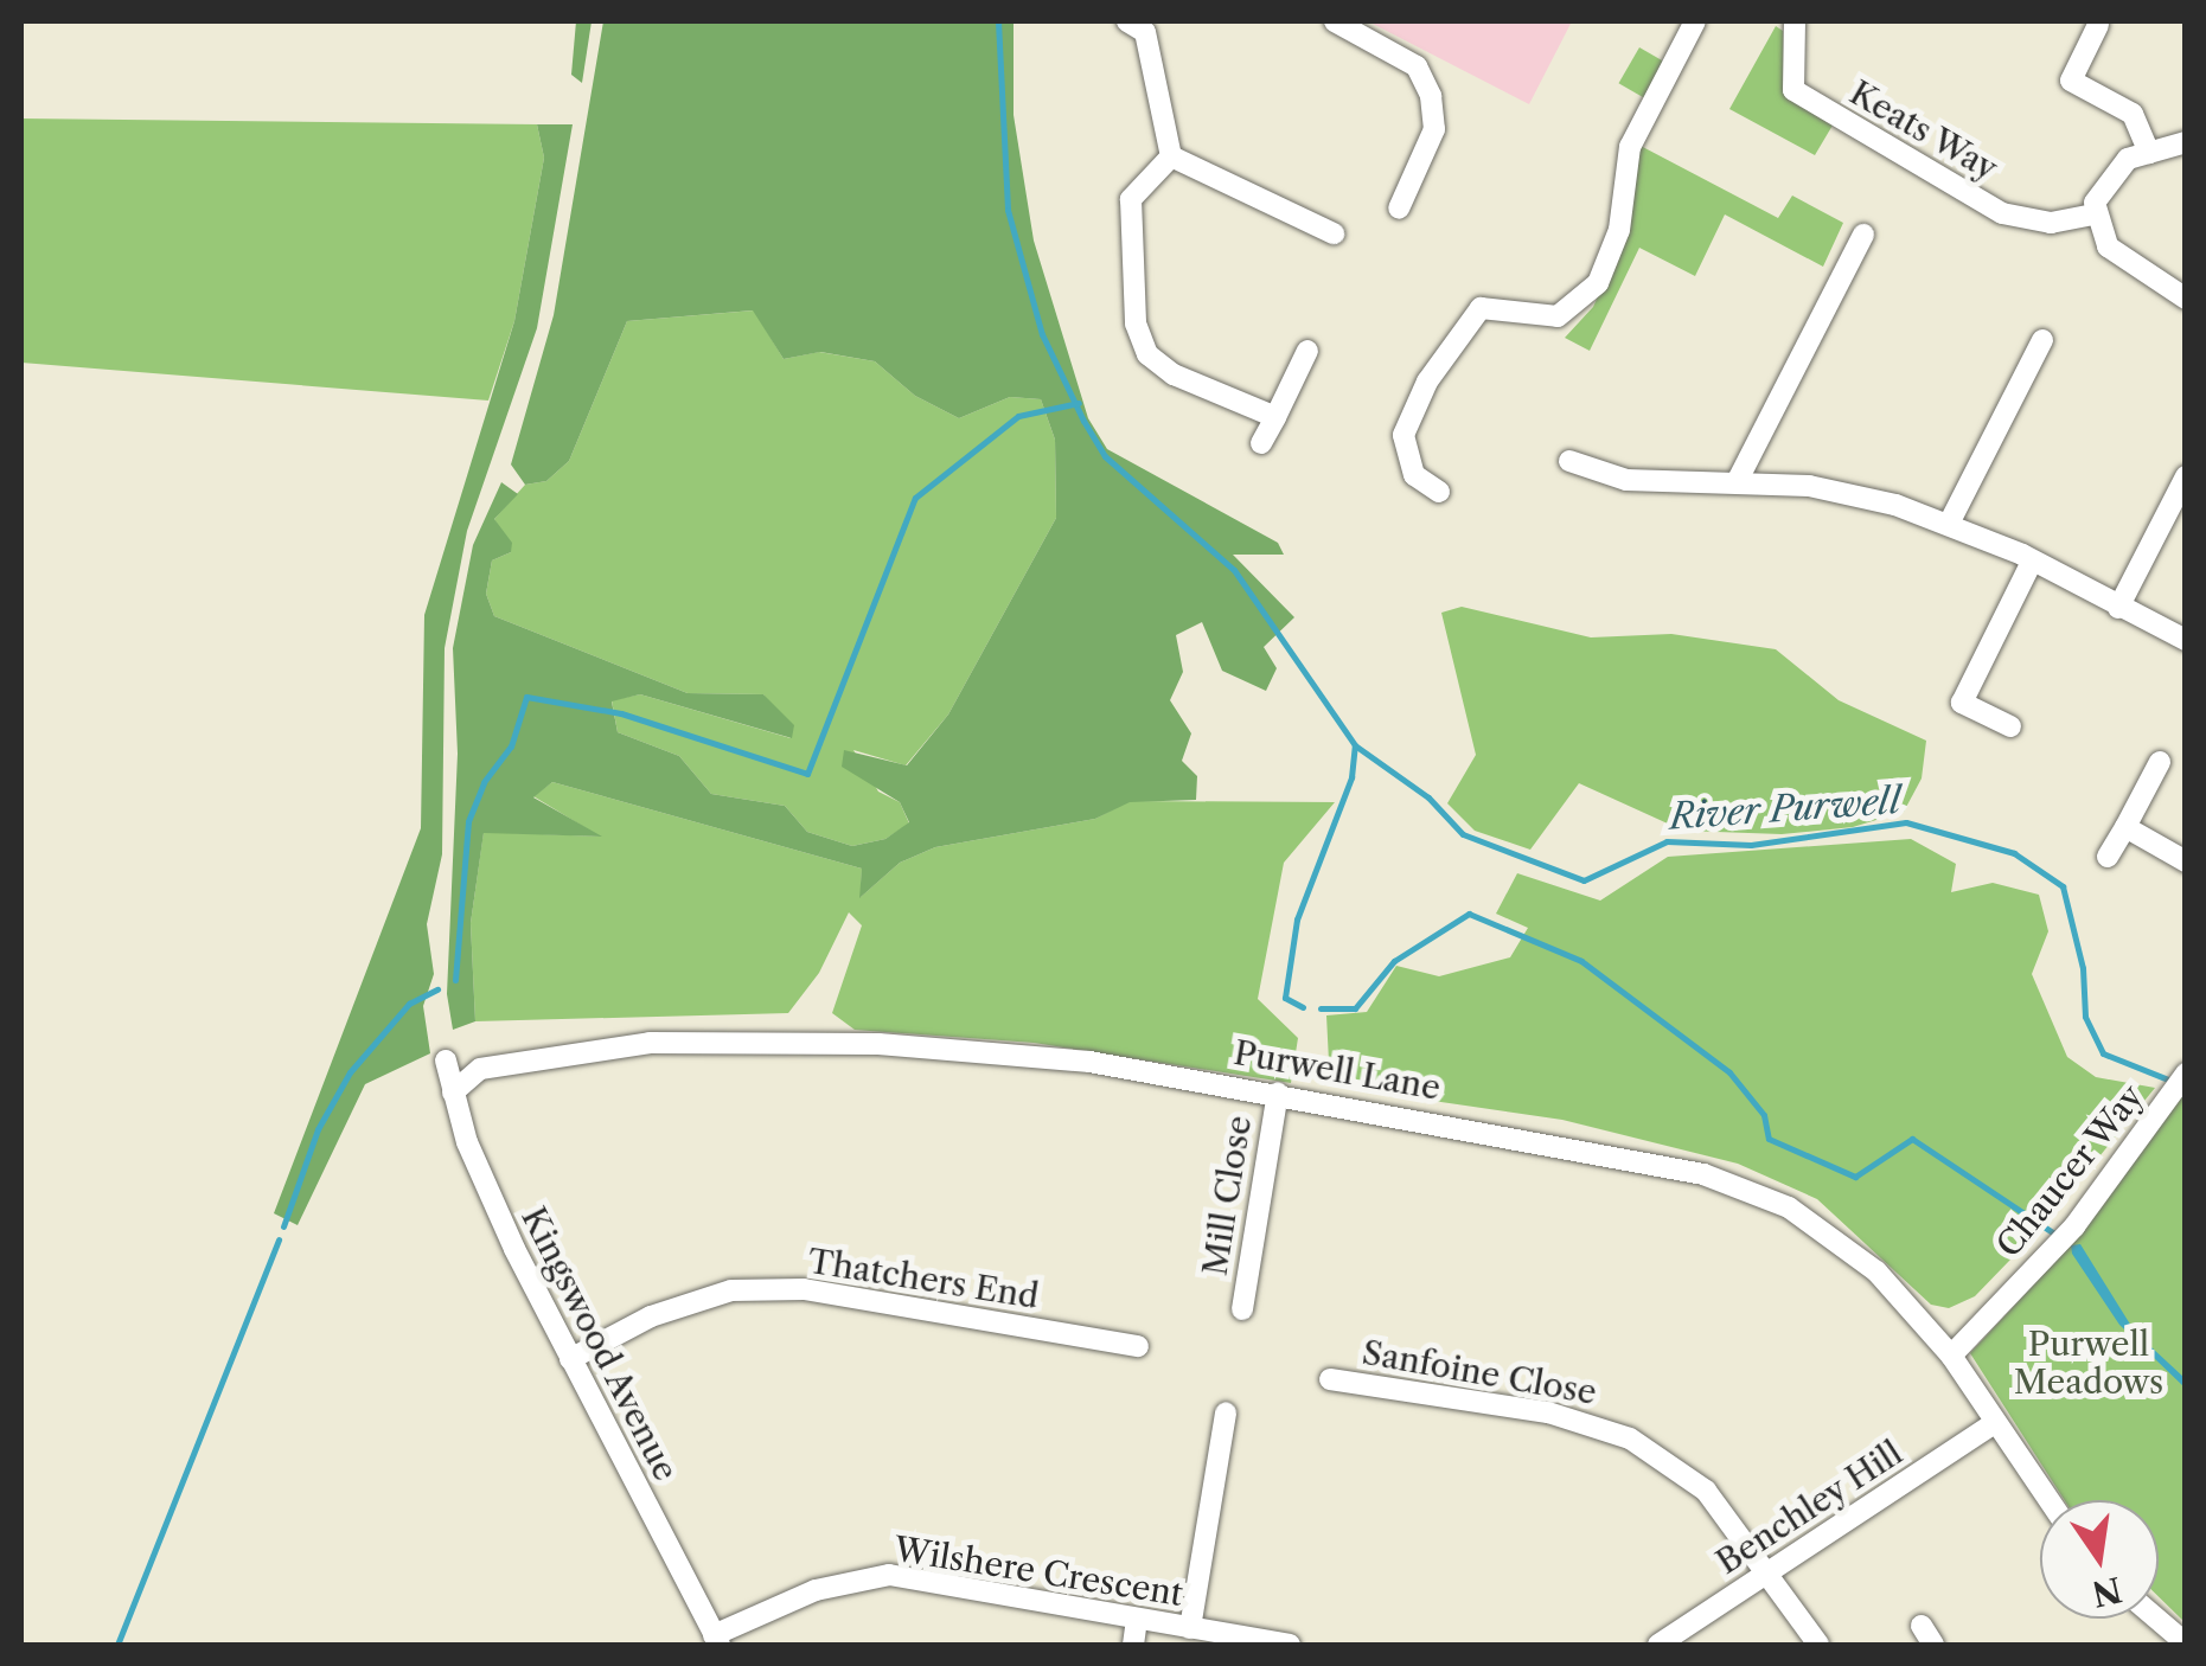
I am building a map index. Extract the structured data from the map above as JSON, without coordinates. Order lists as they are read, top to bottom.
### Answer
{
  "streets": {
    "street": [
      "Keats Way",
      "Purwell Lane",
      "Chaucer Way",
      "Mill Close",
      "Thatchers End",
      "Kingswood Avenue",
      "Sanfoine Close",
      "Benchley Hill",
      "Wilshere Crescent"
    ]
  },
  "crossings": [
    ["Purwell Lane", "Chaucer Way"],
    ["Purwell Lane", "Mill Close"],
    ["Purwell Lane", "Kingswood Avenue"],
    ["Purwell Lane", "Benchley Hill"],
    ["Thatchers End", "Kingswood Avenue"],
    ["Kingswood Avenue", "Wilshere Crescent"],
    ["Sanfoine Close", "Benchley Hill"]
  ],
  "water": ["River Purwell"],
  "parks": ["Purwell Meadows"],
  "north": "bottom"
}
